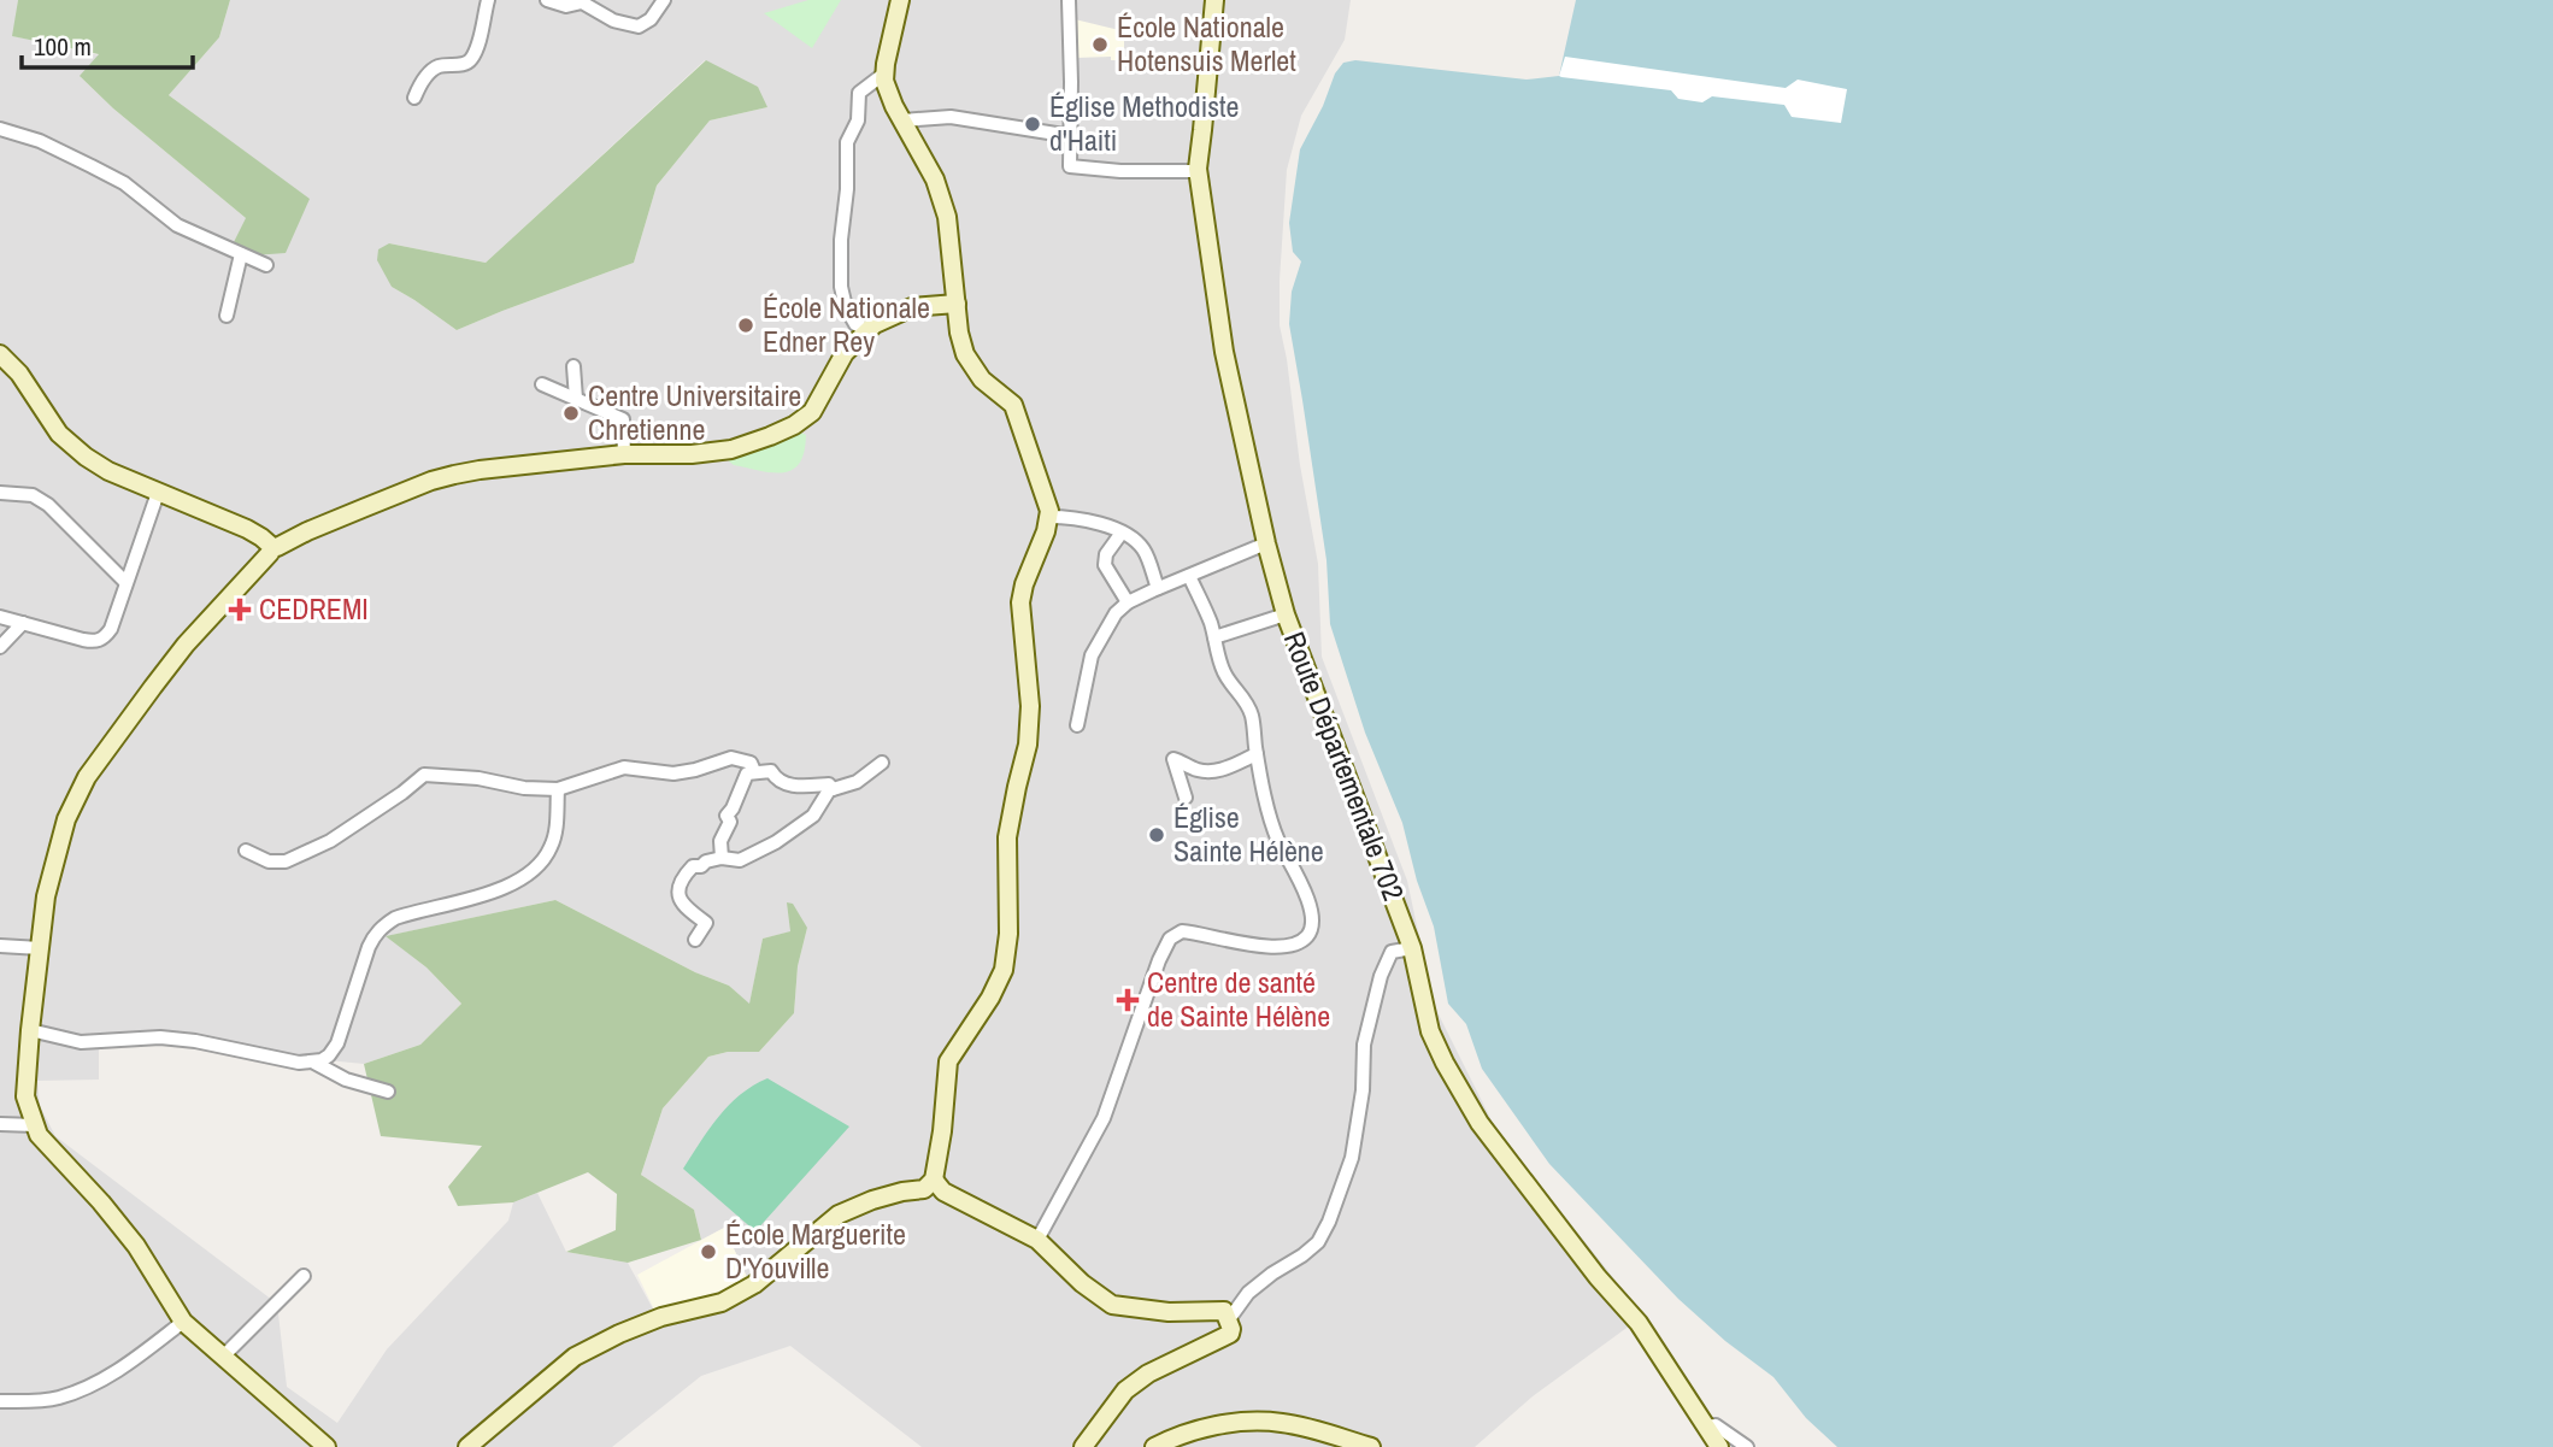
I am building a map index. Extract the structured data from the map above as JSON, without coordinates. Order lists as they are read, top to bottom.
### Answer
{
  "streets": {
    "street": ["Route Départementale 702"]
  },
  "places": {
    "other": [
      "École Nationale Hotensuis Merlet",
      "Église Methodiste d'Haiti",
      "École Nationale Edner Rey",
      "Centre Universitaire Chretienne",
      "Église Sainte Hélène",
      "École Marguerite D'Youville"
    ],
    "health": ["CEDREMI", "Centre de santé de Sainte Hélène"]
  },
  "scale_bar": "100 m"
}
